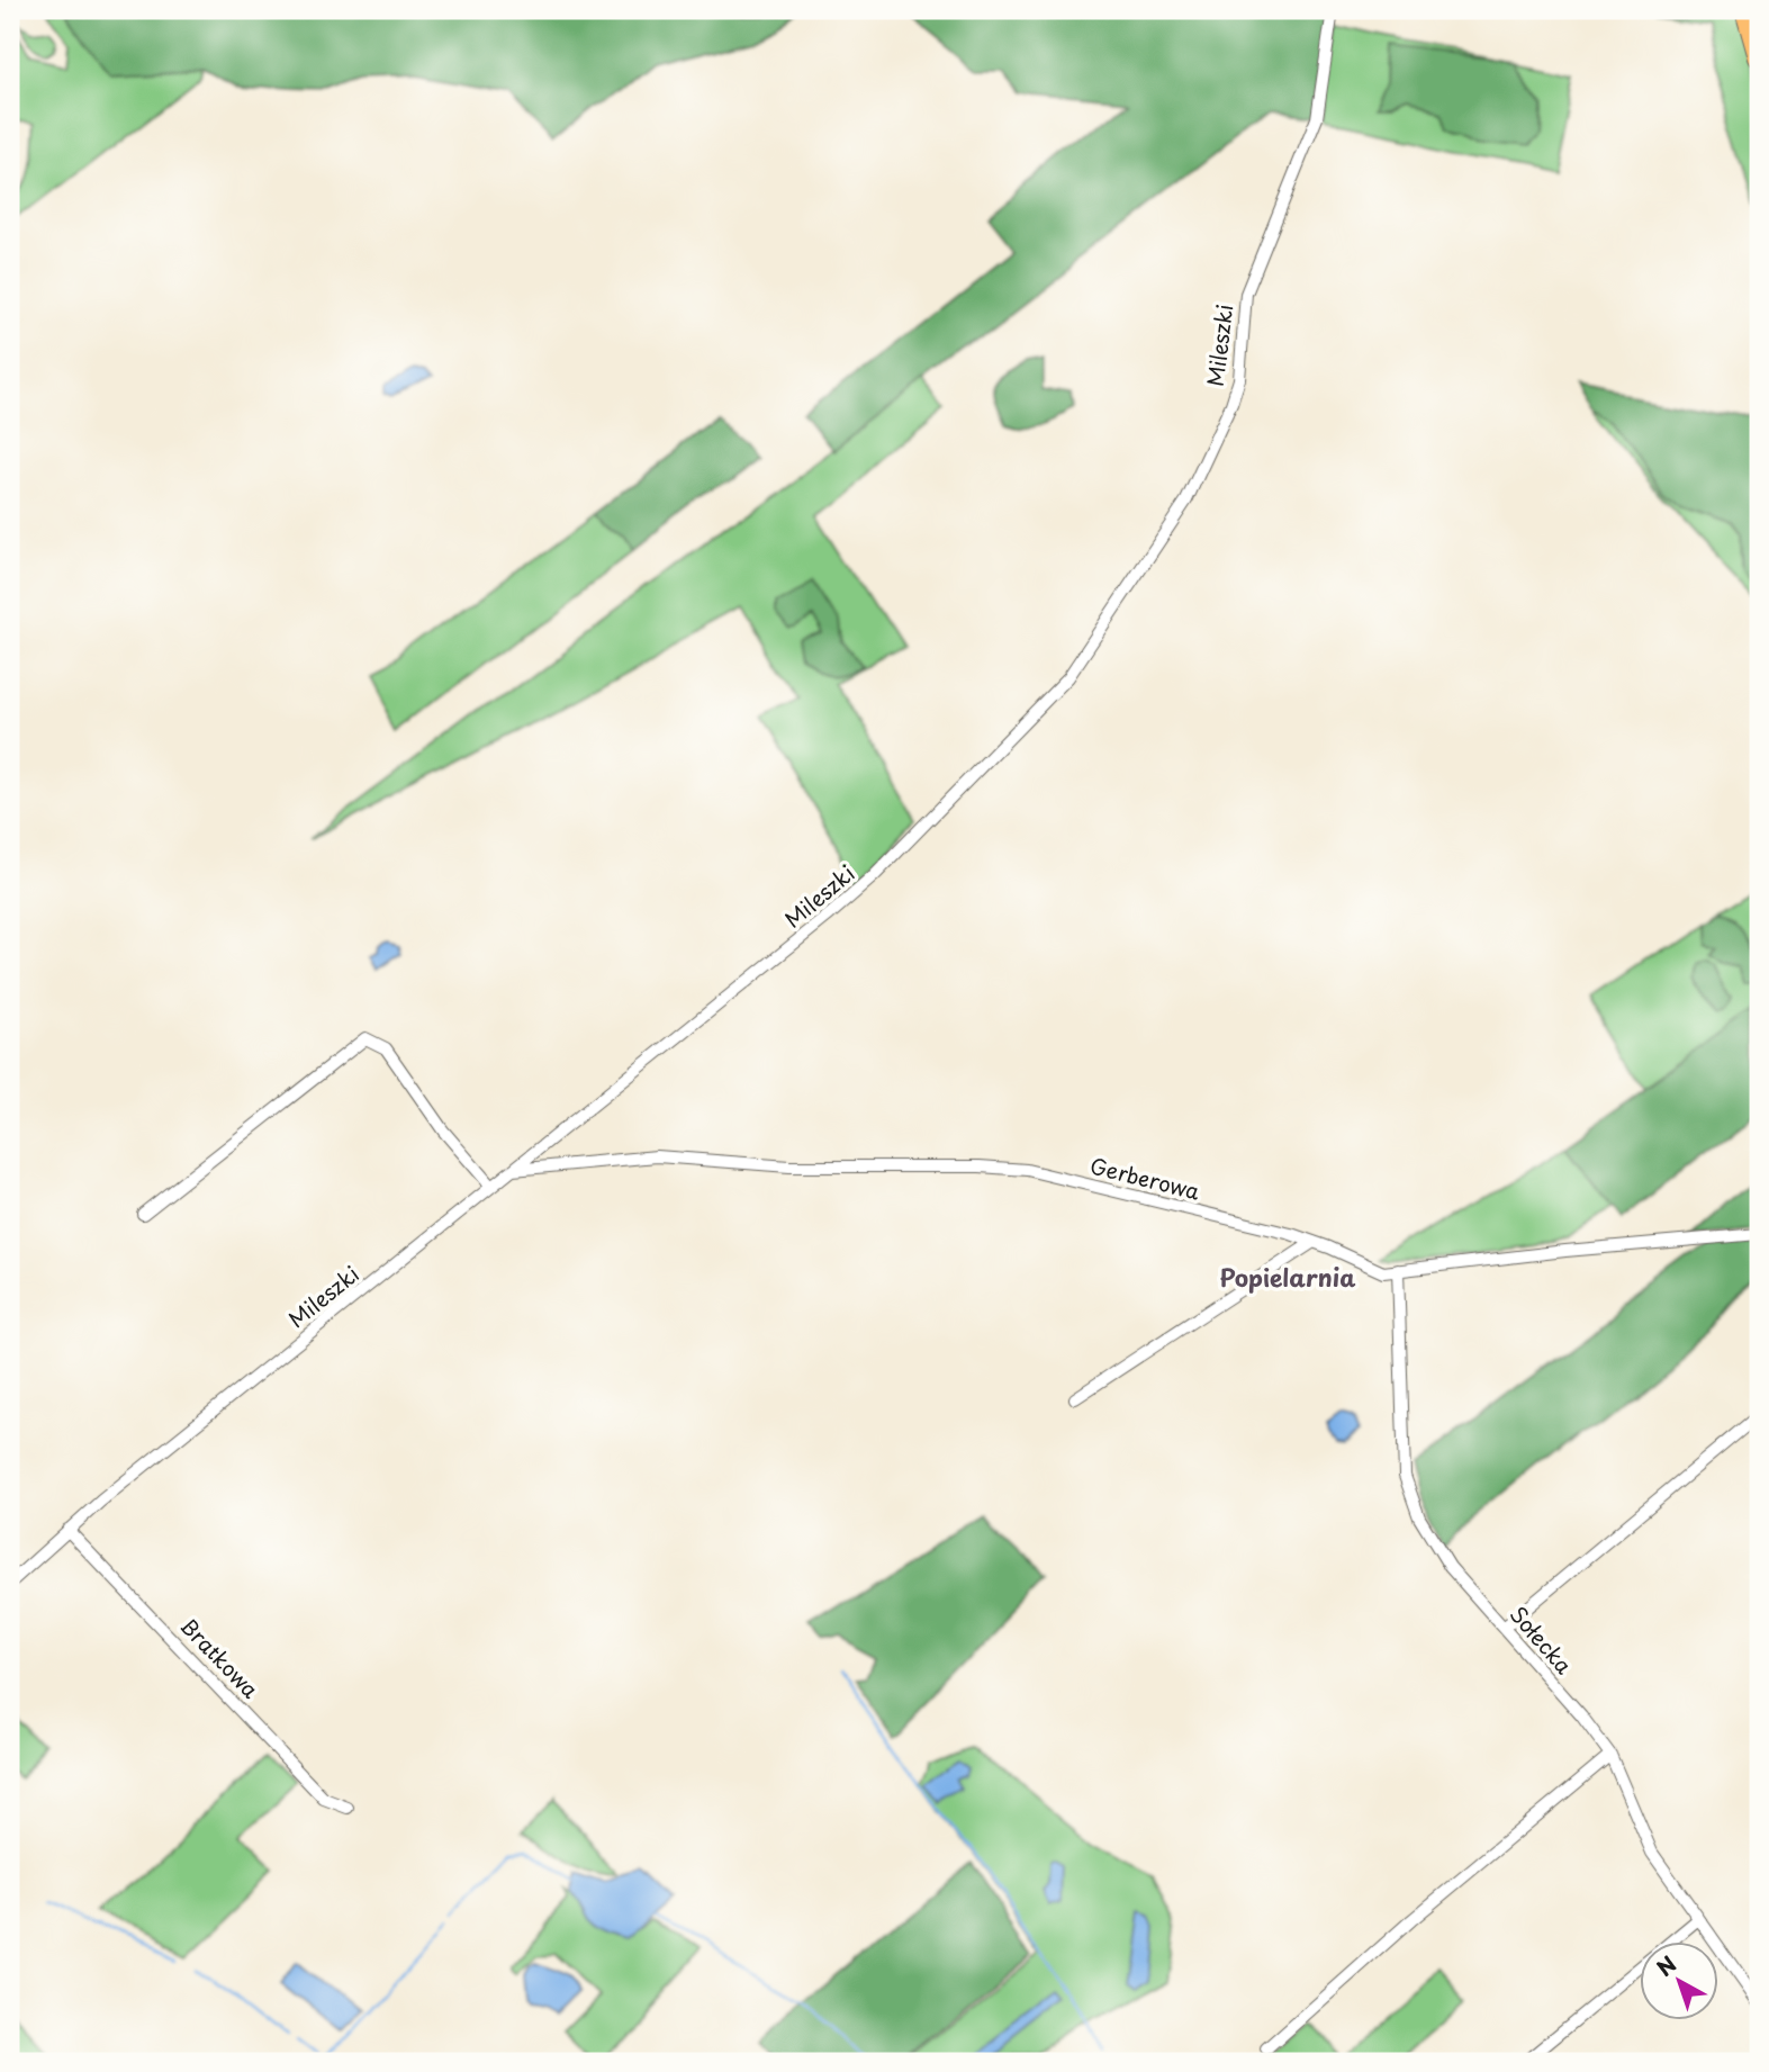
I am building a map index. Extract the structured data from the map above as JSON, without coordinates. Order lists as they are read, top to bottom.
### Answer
{
  "streets": {
    "street": [
      "Mileszki",
      "Gerberowa",
      "Sołecka",
      "Bratkowa"
    ]
  },
  "crossings": [
    ["Mileszki", "Gerberowa"],
    ["Mileszki", "Bratkowa"],
    ["Gerberowa", "Sołecka"]
  ],
  "districts": ["Popielarnia"],
  "north": "top left"
}
